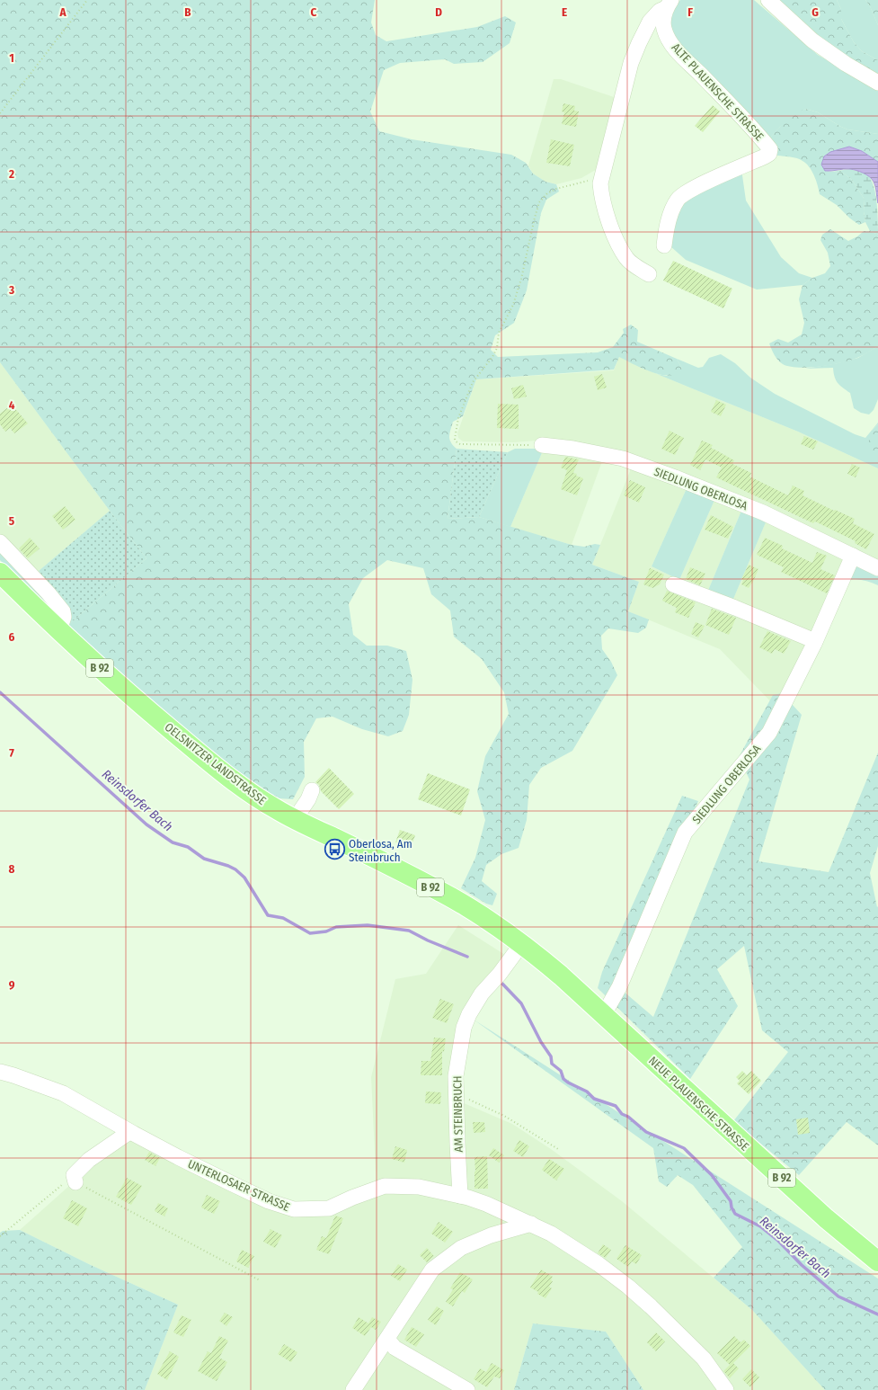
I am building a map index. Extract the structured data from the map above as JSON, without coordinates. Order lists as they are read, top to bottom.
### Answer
{
  "streets": {
    "main road": ["B 92", "OELSNITZER LANDSTRASSE", "NEUE PLAUENSCHE STRASSE"],
    "street": [
      "ALTE PLAUENSCHE STRASSE",
      "SIEDLUNG OBERLOSA",
      "AM STEINBRUCH",
      "UNTERLOSAER STRASSE"
    ]
  },
  "crossings": [
    ["SIEDLUNG OBERLOSA", "NEUE PLAUENSCHE STRASSE"],
    ["OELSNITZER LANDSTRASSE", "NEUE PLAUENSCHE STRASSE"],
    ["OELSNITZER LANDSTRASSE", "AM STEINBRUCH"],
    ["NEUE PLAUENSCHE STRASSE", "AM STEINBRUCH"],
    ["AM STEINBRUCH", "UNTERLOSAER STRASSE"]
  ],
  "water": ["Reinsdorfer Bach"],
  "places": {
    "bus stop": ["Oberlosa, Am Steinbruch"]
  },
  "grid": {
    "columns": [
      "A",
      "B",
      "C",
      "D",
      "E",
      "F",
      "G"
    ],
    "rows": [
      "1",
      "2",
      "3",
      "4",
      "5",
      "6",
      "7",
      "8",
      "9"
    ]
  }
}
